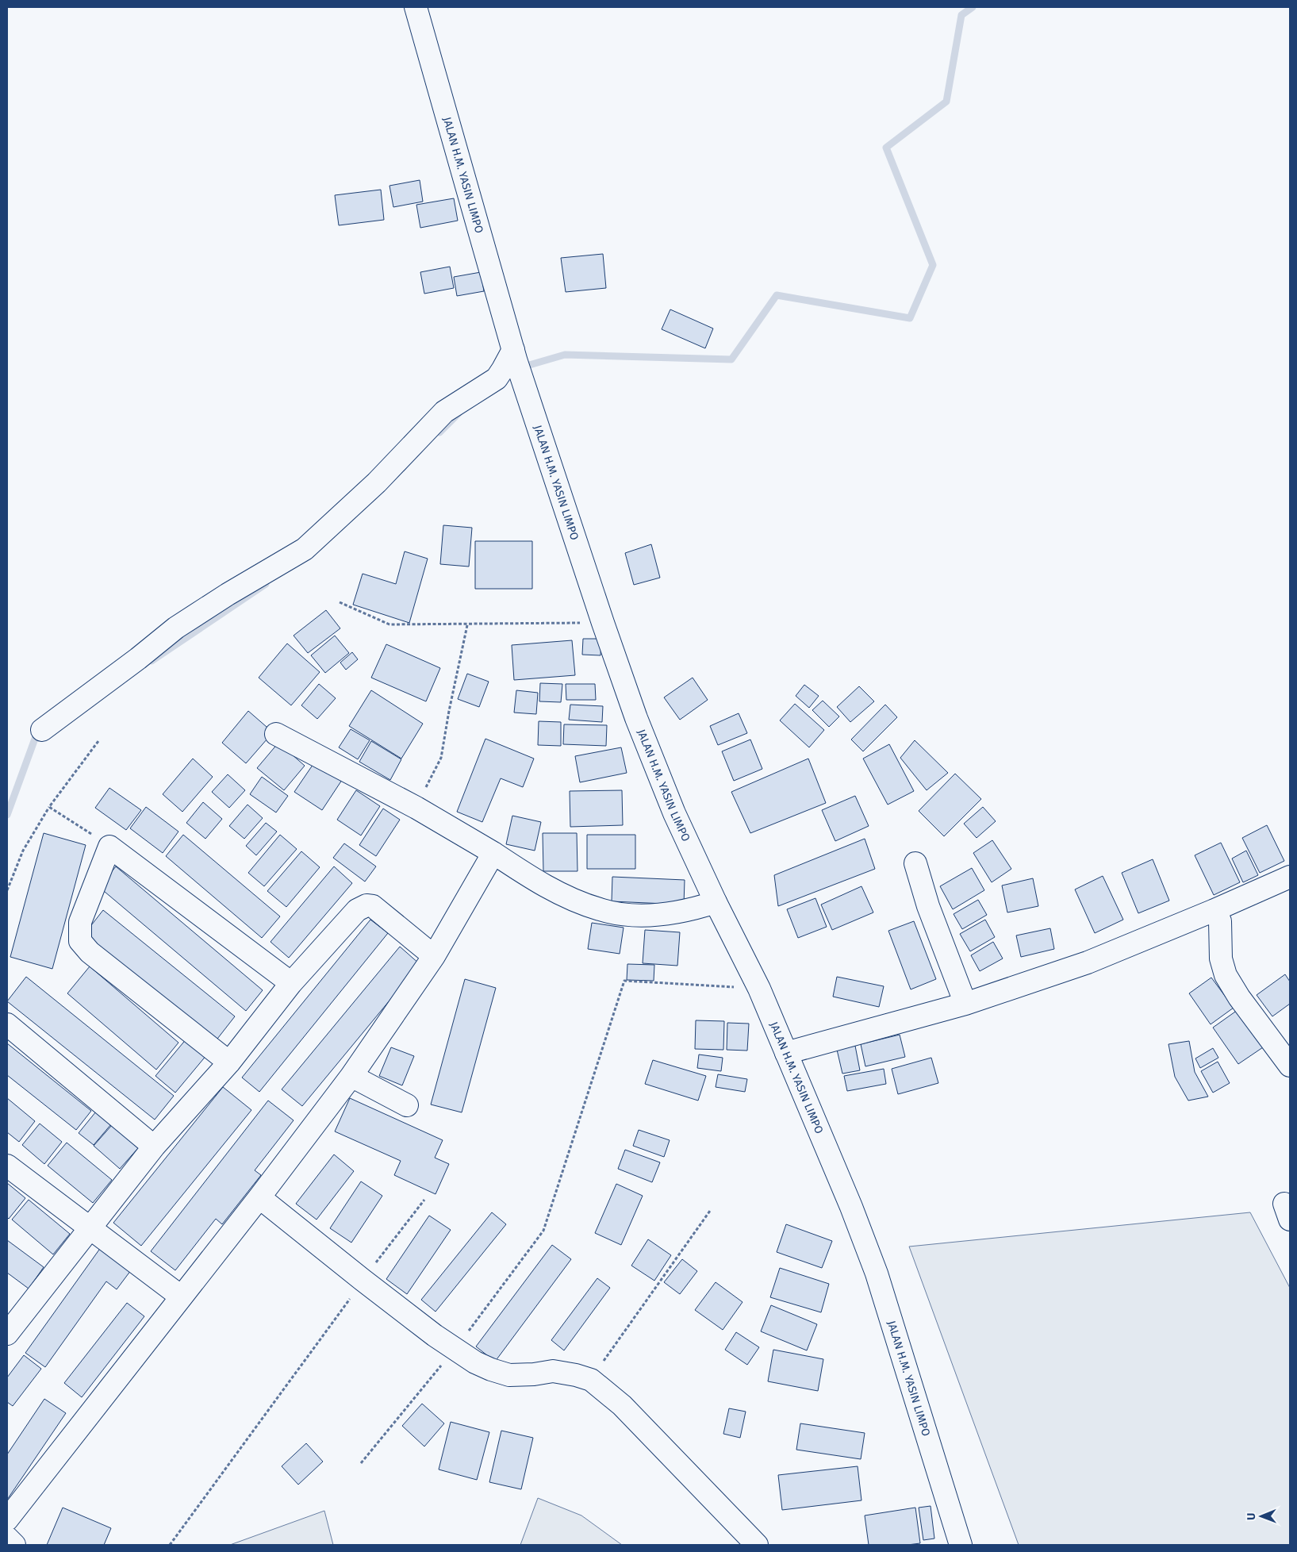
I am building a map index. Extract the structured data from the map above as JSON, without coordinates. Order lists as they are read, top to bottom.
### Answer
{
  "streets": {
    "street": ["JALAN H.M. YASIN LIMPO"]
  },
  "north": "left"
}
